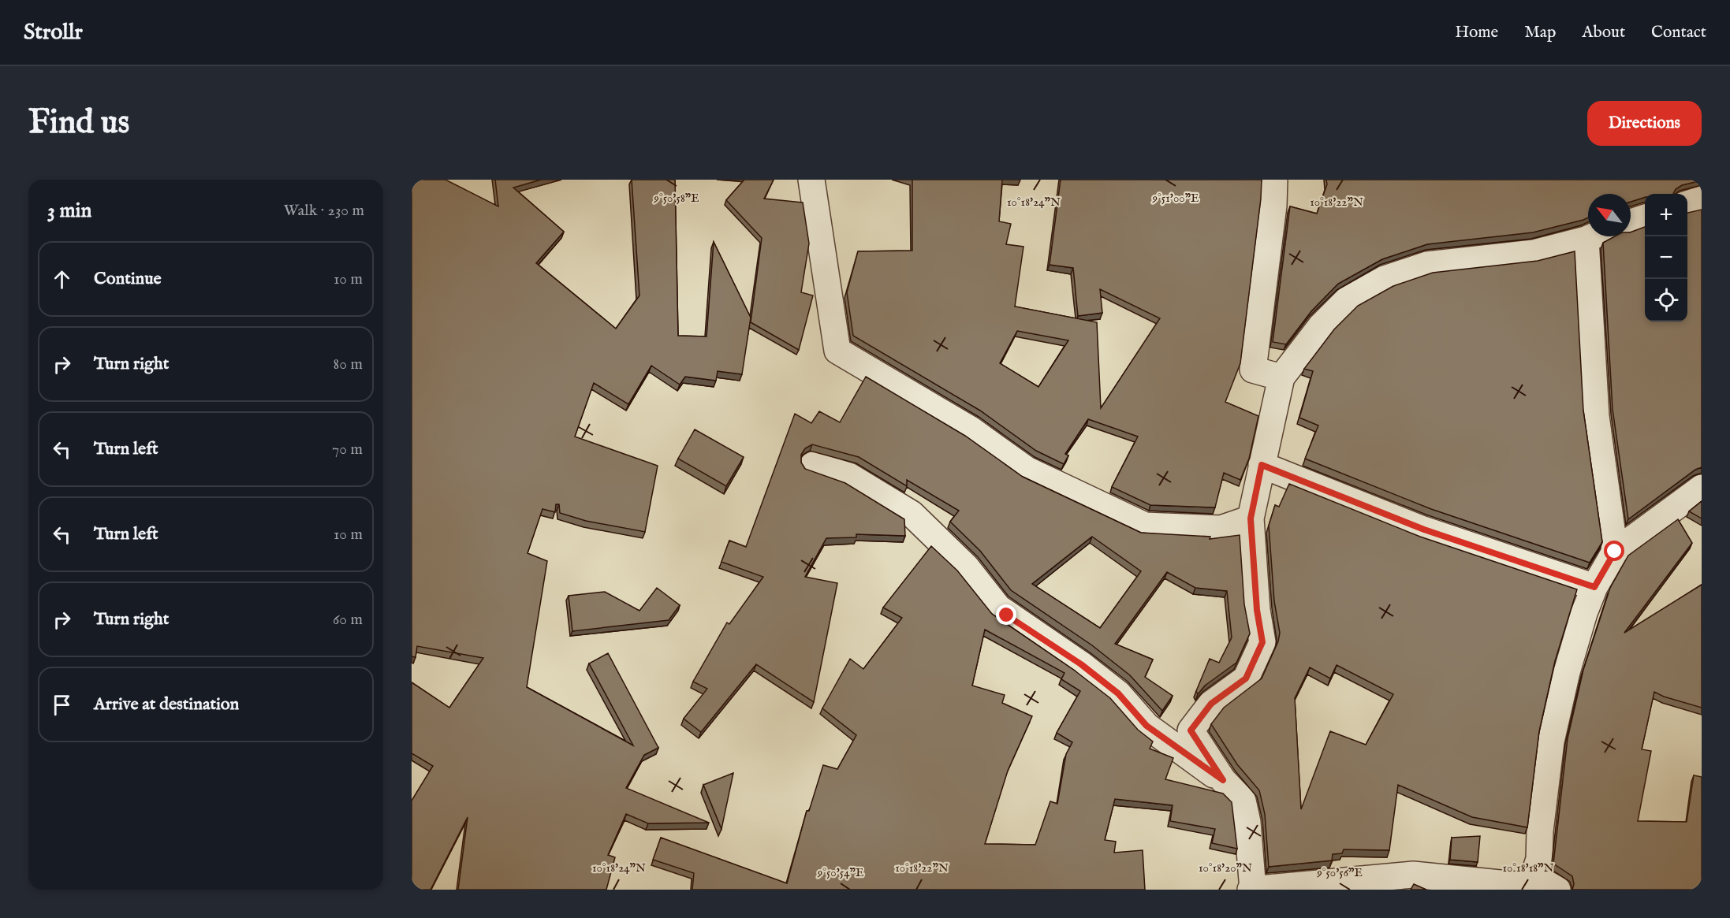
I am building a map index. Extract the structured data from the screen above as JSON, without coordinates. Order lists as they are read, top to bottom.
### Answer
{
  "north": "top left",
  "page": {
    "header": "Strollr",
    "nav": [
      "Home",
      "Map",
      "About",
      "Contact"
    ],
    "buttons": "Directions",
    "title": "Find us",
    "heading": ["3 min", "Walk · 230 m"],
    "map_buttons": ["+", "−"],
    "list": [
      ["Continue", "10 m"],
      ["Turn right", "80 m"],
      ["Turn left", "70 m"],
      ["Turn left", "10 m"],
      ["Turn right", "60 m"],
      "Arrive at destination"
    ]
  },
  "coordinates": [
    "9°51'00\"E",
    "9°50'58\"E",
    "10°18'24\"N",
    "10°18'22\"N",
    "10°18'20\"N",
    "10°18'18\"N",
    "9°50'54\"E",
    "9°50'56\"E"
  ]
}
